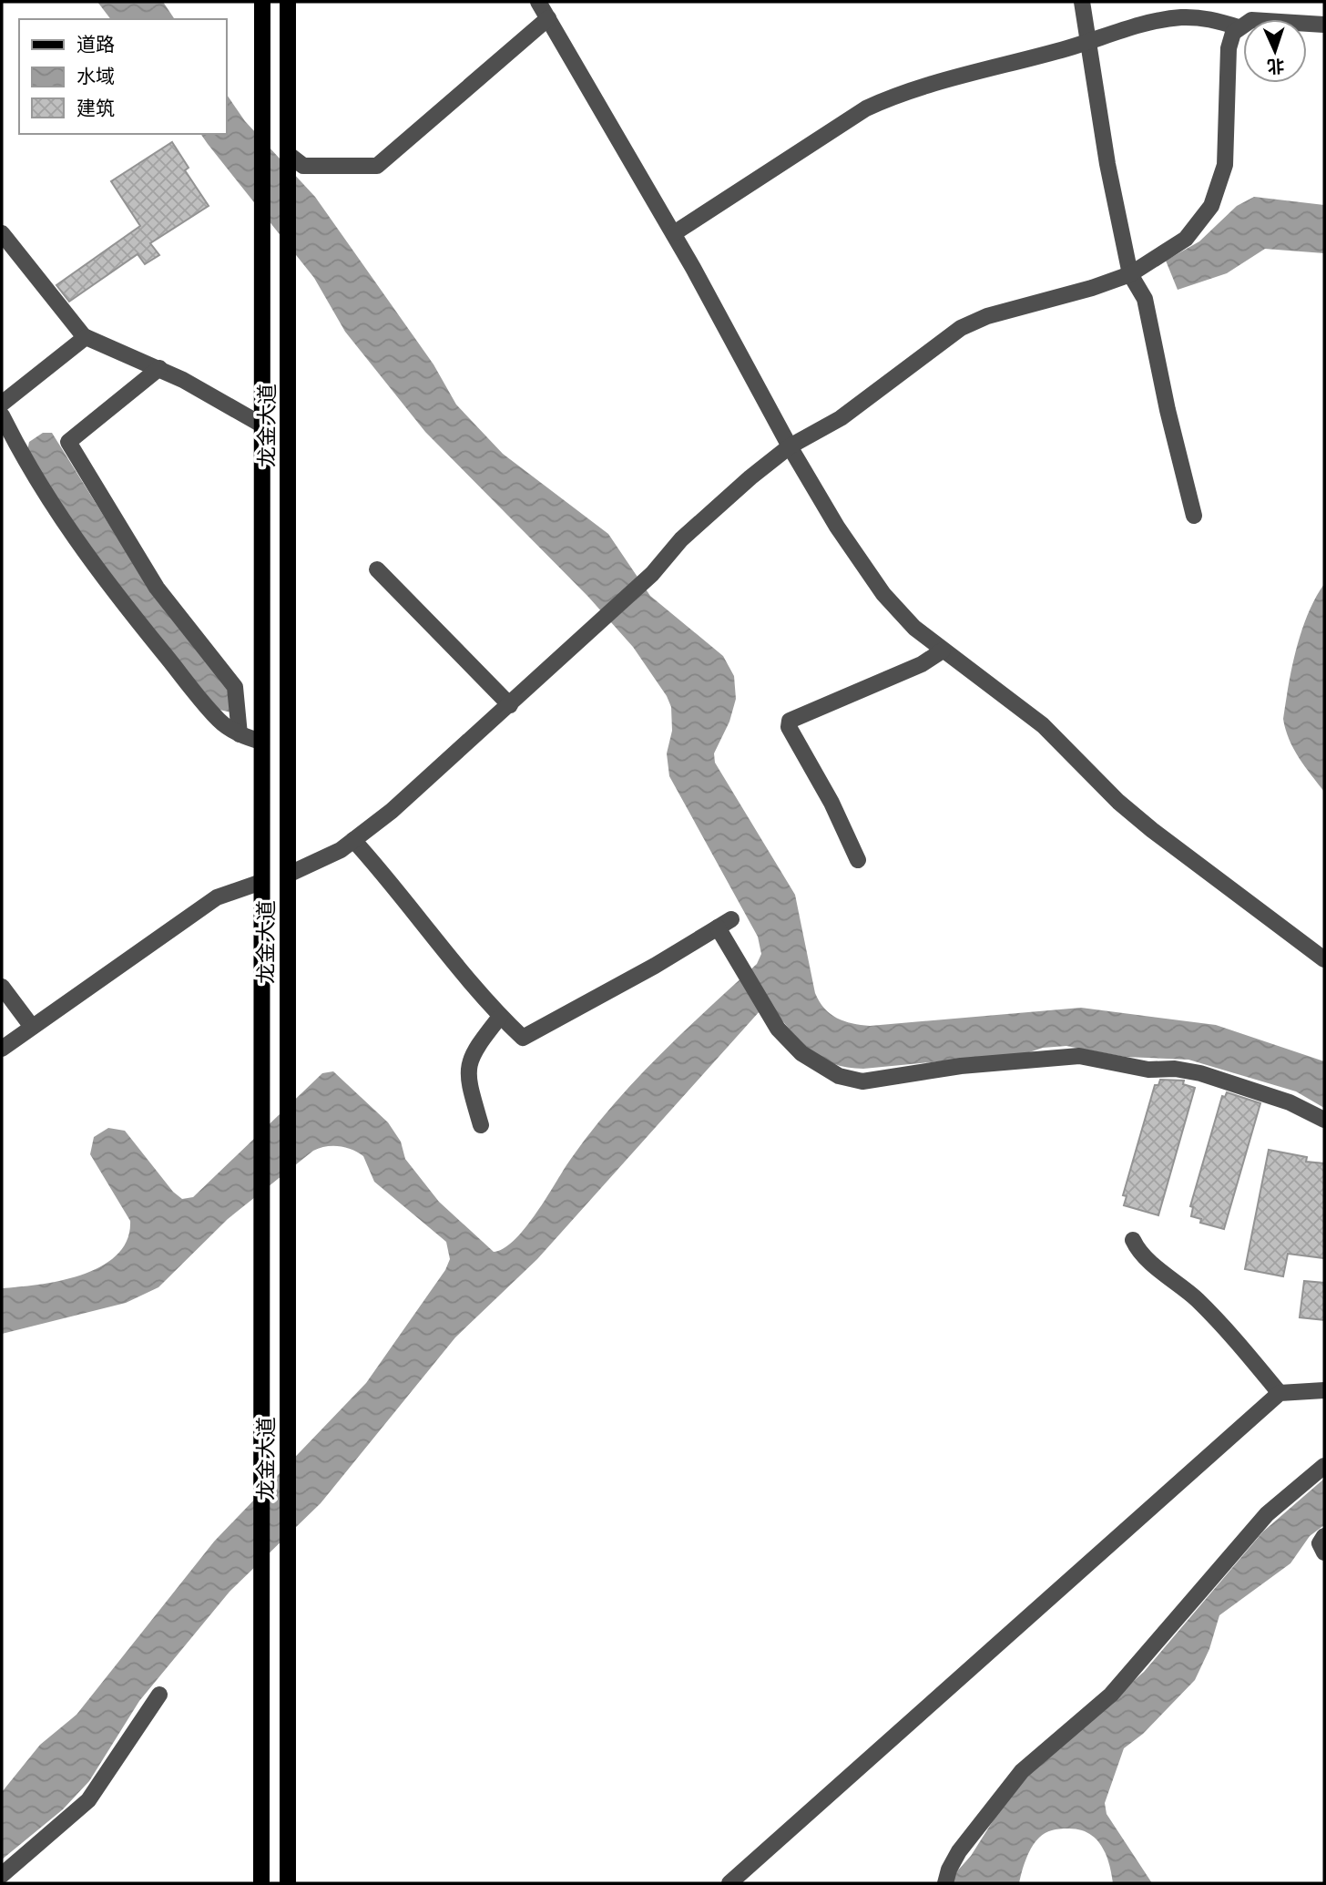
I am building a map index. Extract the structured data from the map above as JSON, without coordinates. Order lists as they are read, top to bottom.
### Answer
{
  "streets": {
    "main road": ["龙金大道"]
  },
  "legend": ["道路", "水域", "建筑"],
  "north": "bottom"
}
